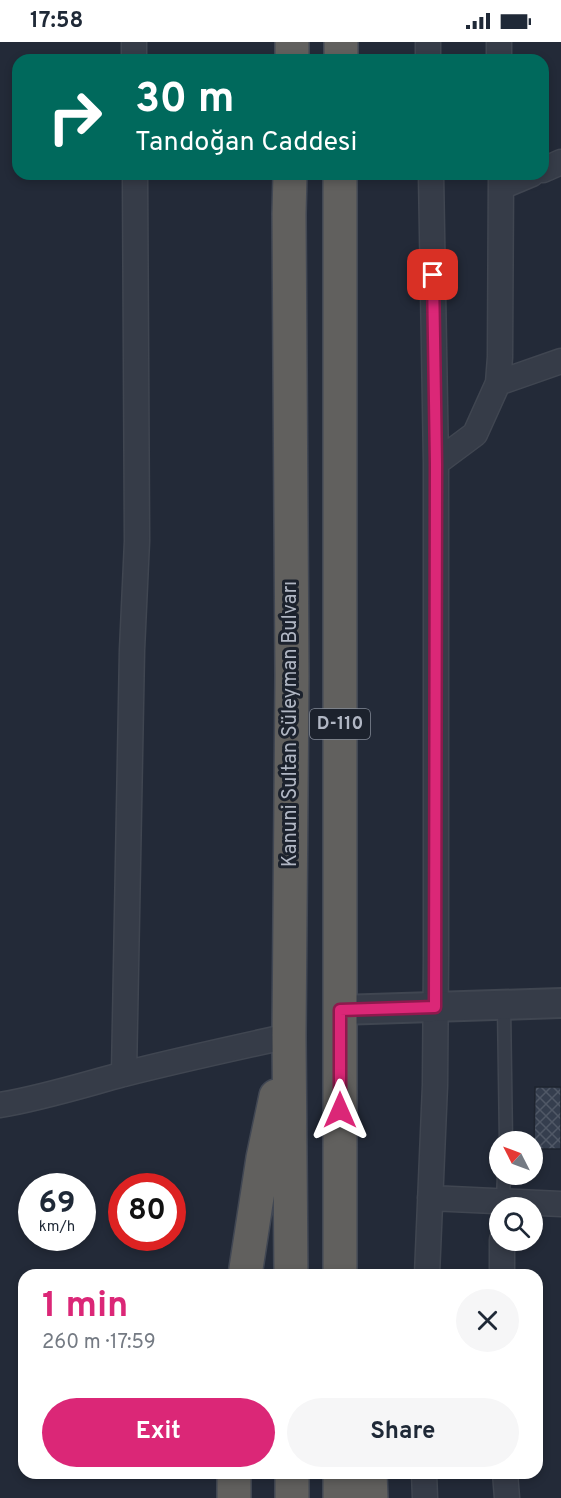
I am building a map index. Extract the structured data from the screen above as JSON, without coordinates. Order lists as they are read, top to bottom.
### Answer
{
  "streets": {
    "highway": ["Kanuni Sultan Süleyman Bulvarı", "D-110"]
  },
  "north": "top left",
  "page": {
    "status": "17:58",
    "turn": ["30 m", "Tandoğan Caddesi"],
    "speed": "69 km/h",
    "limit": "80",
    "heading": ["1 min", "260 m · 17:59"],
    "buttons": ["Exit", "Share"]
  }
}
